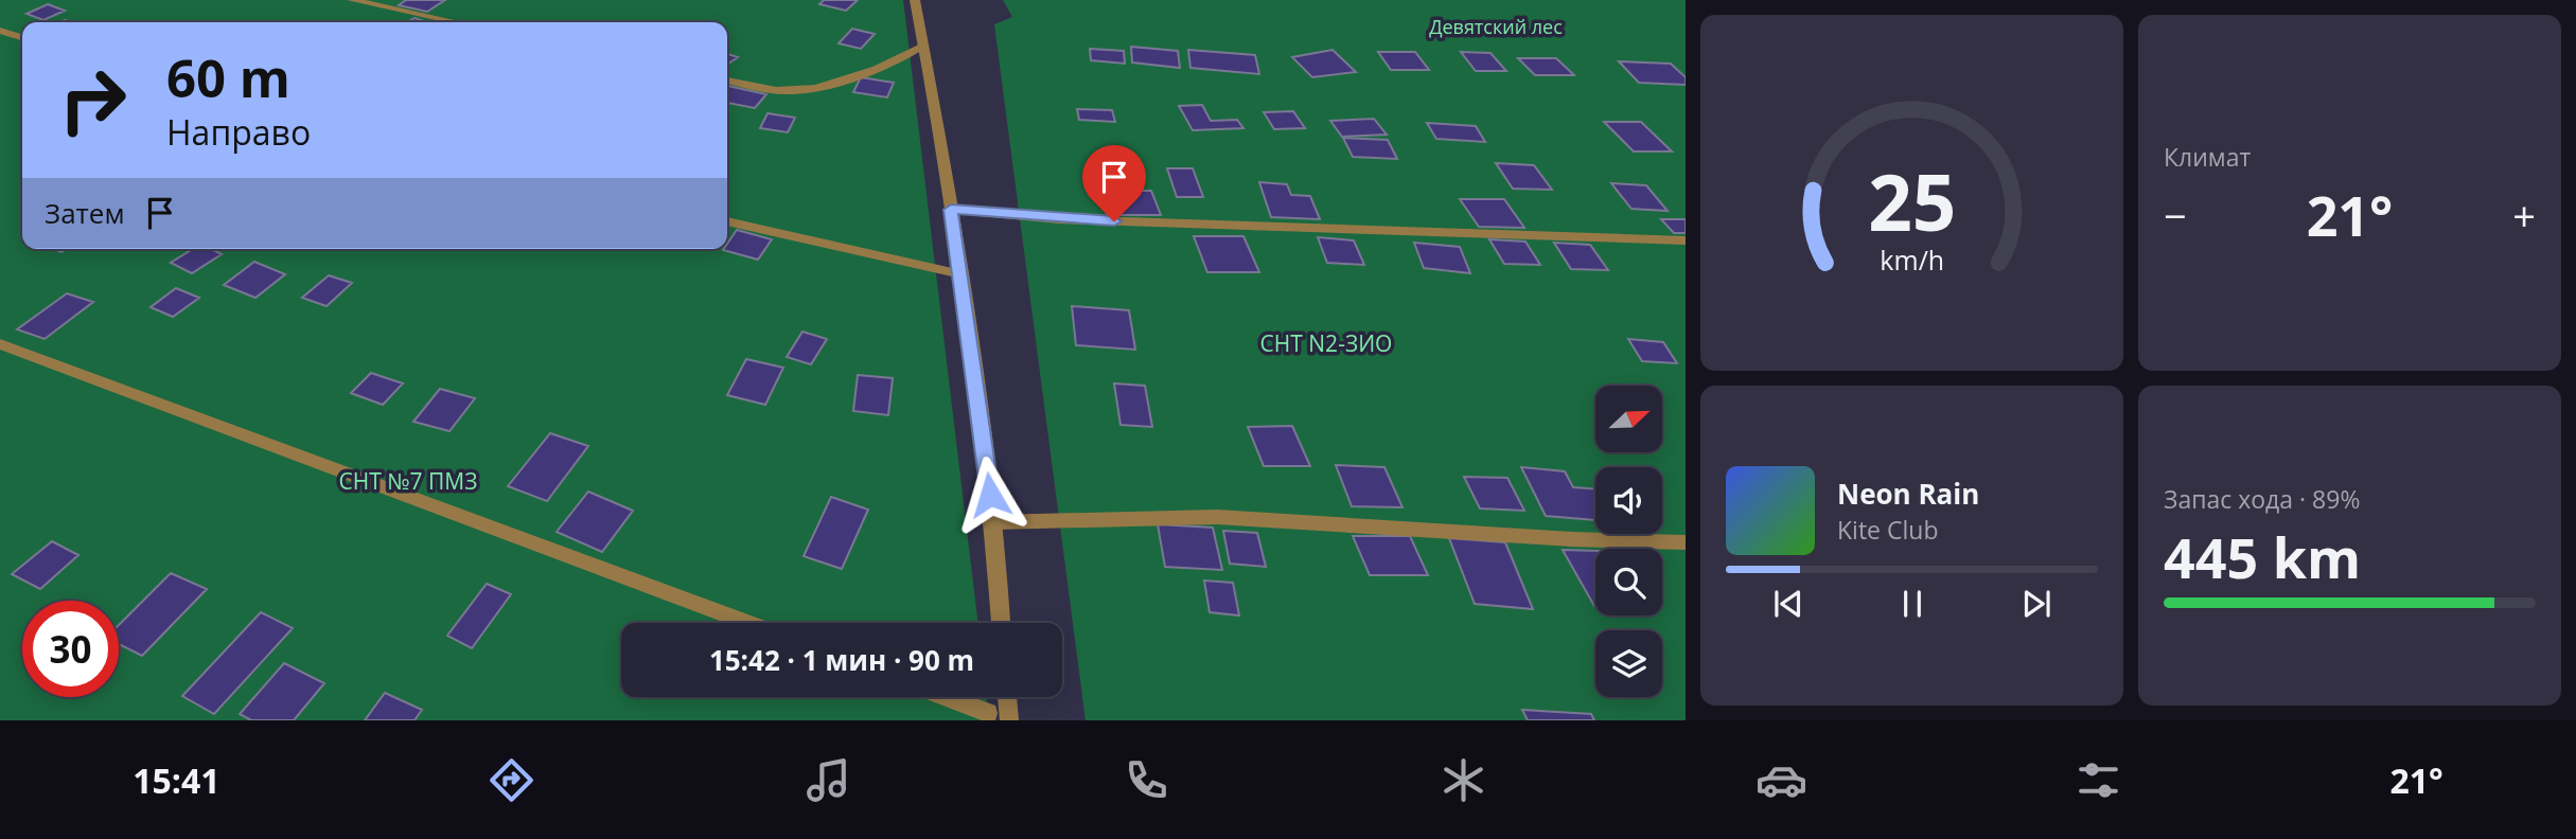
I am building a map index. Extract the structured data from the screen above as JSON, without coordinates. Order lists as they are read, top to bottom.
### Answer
{
  "parks": ["Девятский лес", "СНТ N2-ЗИО", "СНТ №7 ПМЗ"],
  "north": "top right",
  "page": {
    "tile": [
      "Климат",
      ["Запас хода · 89%", "445 km"]
    ],
    "turn": ["60 m", "Направо"],
    "then": "Затем",
    "heat": ["−", "21°", "+"],
    "song": ["Neon Rain", "Kite Club"],
    "limit": "30",
    "trip": "15:42 · 1 мин · 90 m",
    "tabs": ["15:41", "21°"],
    "gauge": ["25", "km/h"]
  }
}
